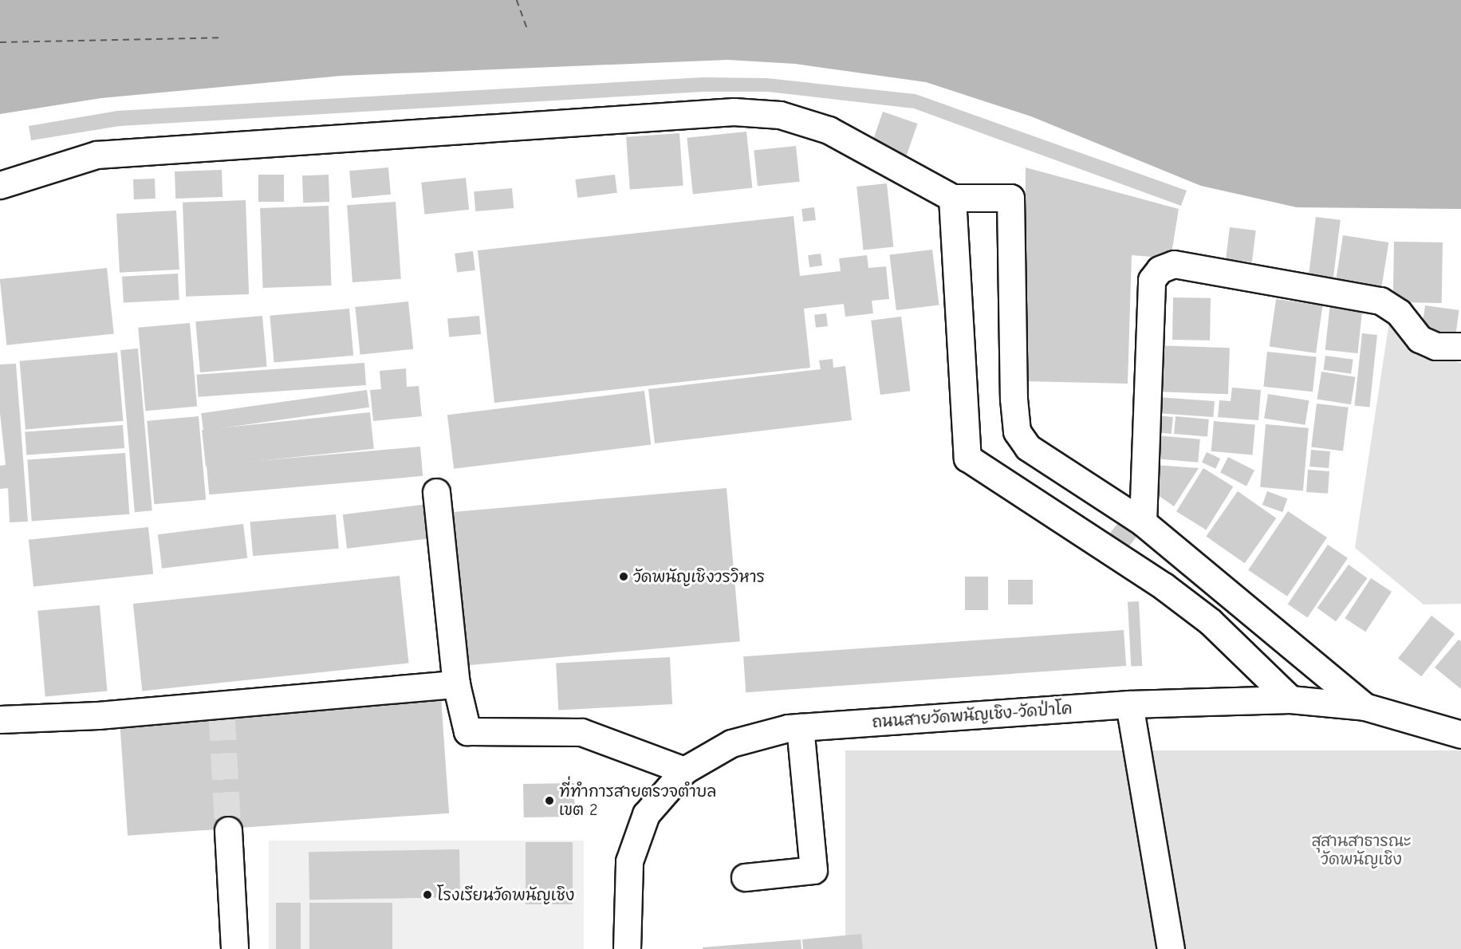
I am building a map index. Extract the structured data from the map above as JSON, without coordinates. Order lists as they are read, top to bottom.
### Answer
{
  "streets": {
    "street": ["ถนนสายวัดพนัญเชิง-วัดป่าโค"]
  },
  "parks": ["สุสานสาธารณะ วัดพนัญเชิง"],
  "places": ["วัดพนัญเชิงวรวิหาร", "ที่ทำการสายตรวจตำบล เขต 2", "โรงเรียนวัดพนัญเชิง"]
}
